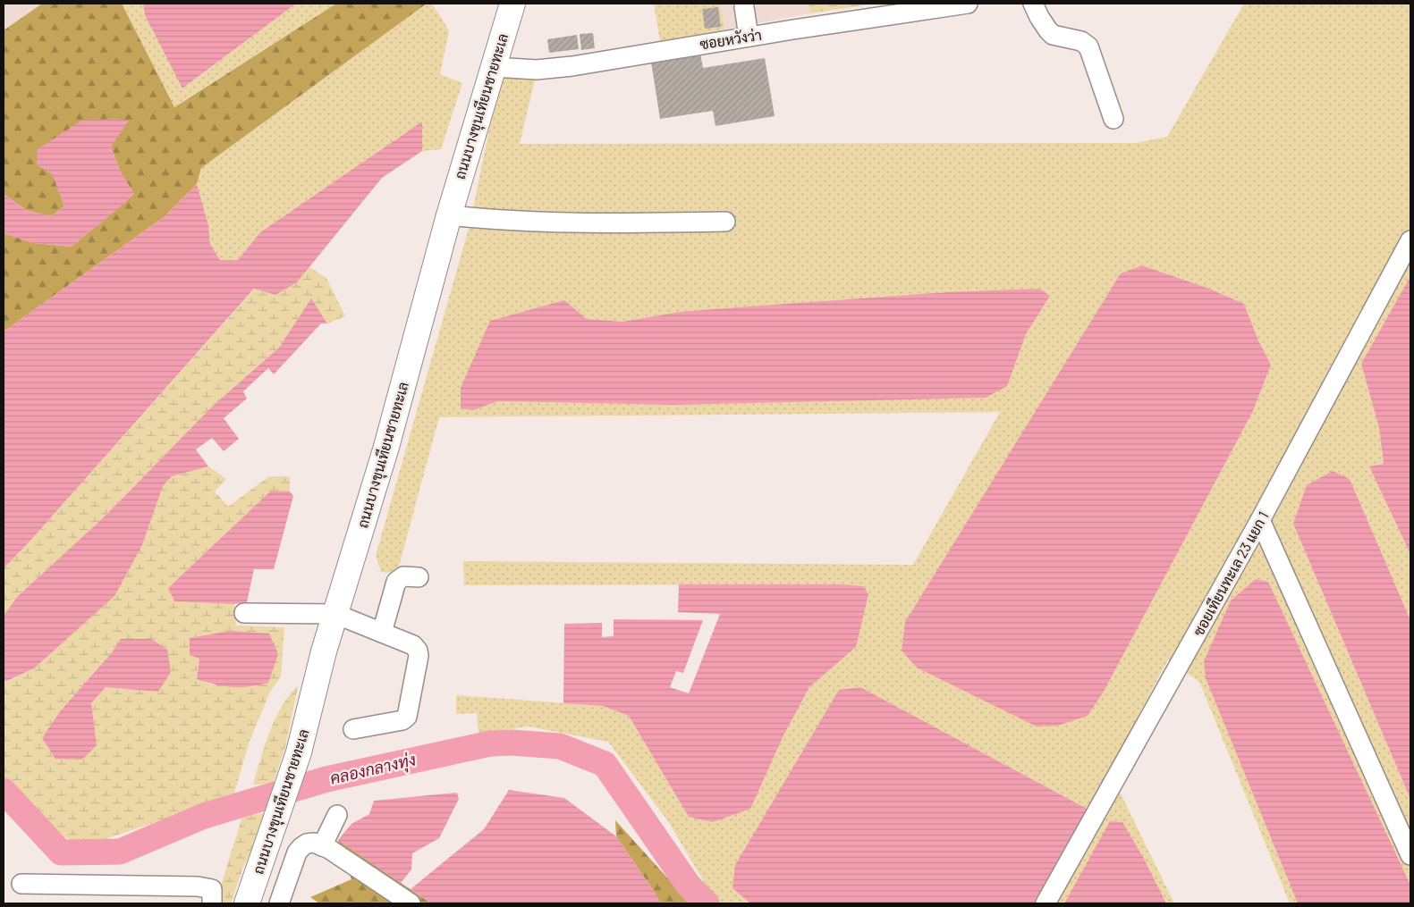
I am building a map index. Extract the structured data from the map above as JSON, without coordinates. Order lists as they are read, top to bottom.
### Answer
{
  "streets": {
    "main road": ["ถนนบางขุนเทียนชายทะเล"],
    "street": ["ซอยหวังว่า", "ซอยเทียนทะเล 23 แยก 1"]
  },
  "crossings": [
    ["ซอยหวังว่า", "ถนนบางขุนเทียนชายทะเล"]
  ],
  "water": ["คลองกลางทุ่ง"]
}
